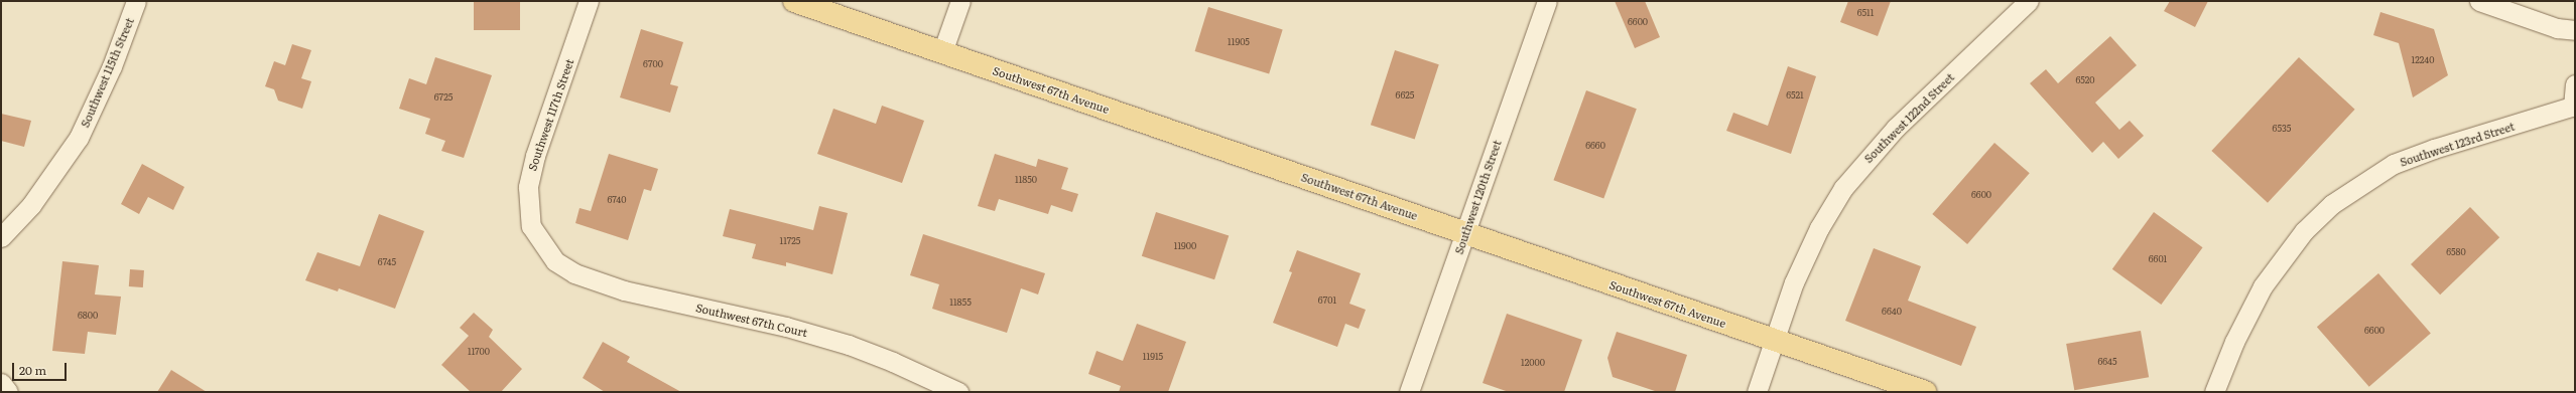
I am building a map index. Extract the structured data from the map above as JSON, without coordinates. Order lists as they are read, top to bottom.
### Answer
{
  "streets": {
    "main road": ["Southwest 67th Avenue"],
    "street": [
      "Southwest 115th Street",
      "Southwest 117th Street",
      "Southwest 122nd Street",
      "Southwest 123rd Street",
      "Southwest 120th Street",
      "Southwest 67th Court"
    ]
  },
  "crossings": [
    ["Southwest 67th Avenue", "Southwest 122nd Street"],
    ["Southwest 67th Avenue", "Southwest 120th Street"],
    ["Southwest 117th Street", "Southwest 67th Court"]
  ],
  "house_numbers": [
    "6511",
    "6600",
    "11905",
    "12240",
    "6700",
    "6520",
    "6625",
    "6521",
    "6725",
    "6535",
    "6660",
    "11850",
    "6600",
    "6740",
    "11725",
    "11900",
    "6580",
    "6601",
    "6745",
    "6701",
    "11855",
    "6640",
    "6800",
    "6600",
    "11700",
    "11915",
    "6645",
    "12000"
  ],
  "scale_bar": "20 m"
}
